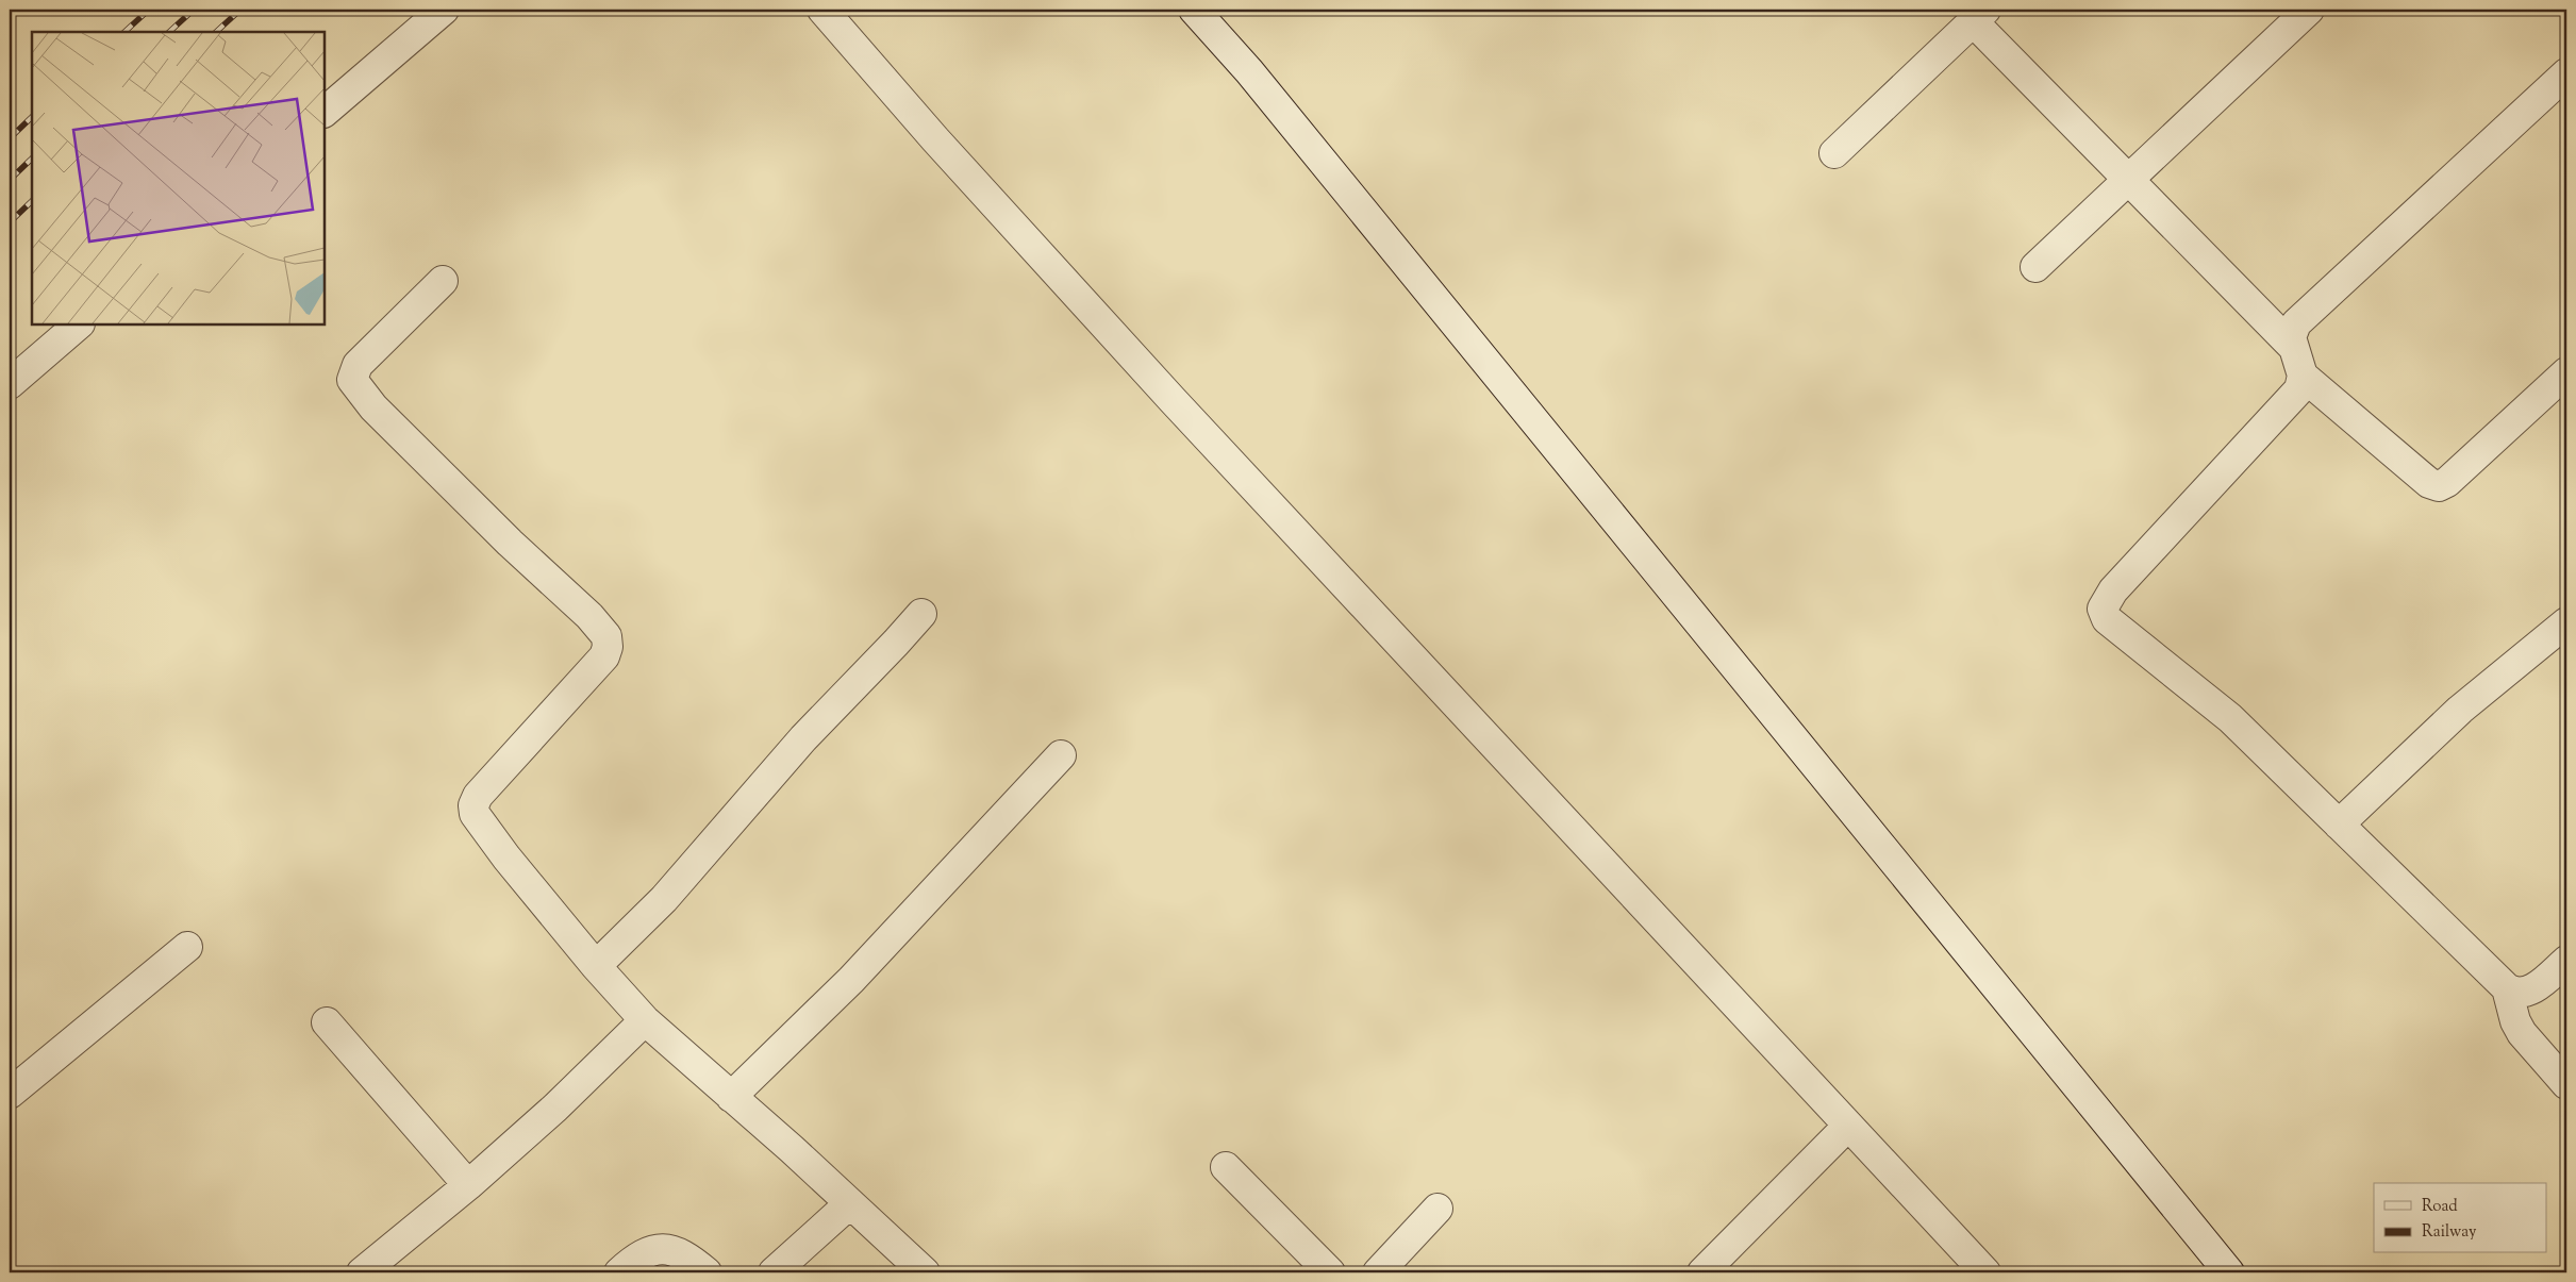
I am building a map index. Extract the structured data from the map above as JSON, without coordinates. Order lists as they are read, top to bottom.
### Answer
{
  "legend": ["Road", "Railway"]
}
